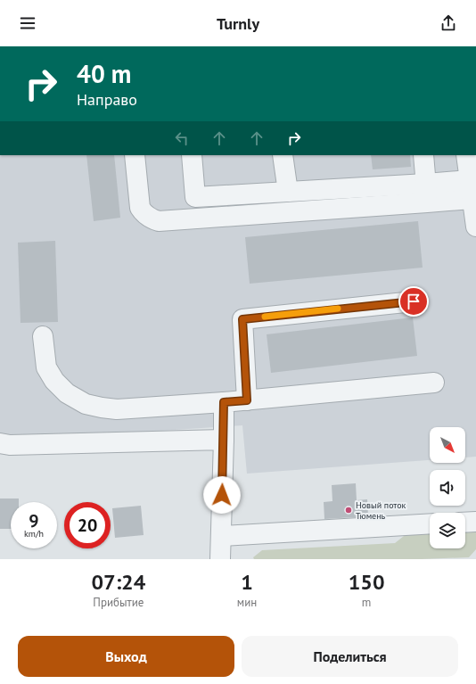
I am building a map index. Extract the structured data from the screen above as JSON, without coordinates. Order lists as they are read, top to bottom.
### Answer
{
  "places": ["Новый поток Тюмень"],
  "north": "bottom right",
  "page": {
    "header": "Turnly",
    "turn": ["40 m", "Направо"],
    "speed": "9 km/h",
    "limit": "20",
    "eta": [
      "07:24",
      "Прибытие",
      "1",
      "мин",
      "150",
      "m"
    ],
    "buttons": ["Выход", "Поделиться"]
  }
}
